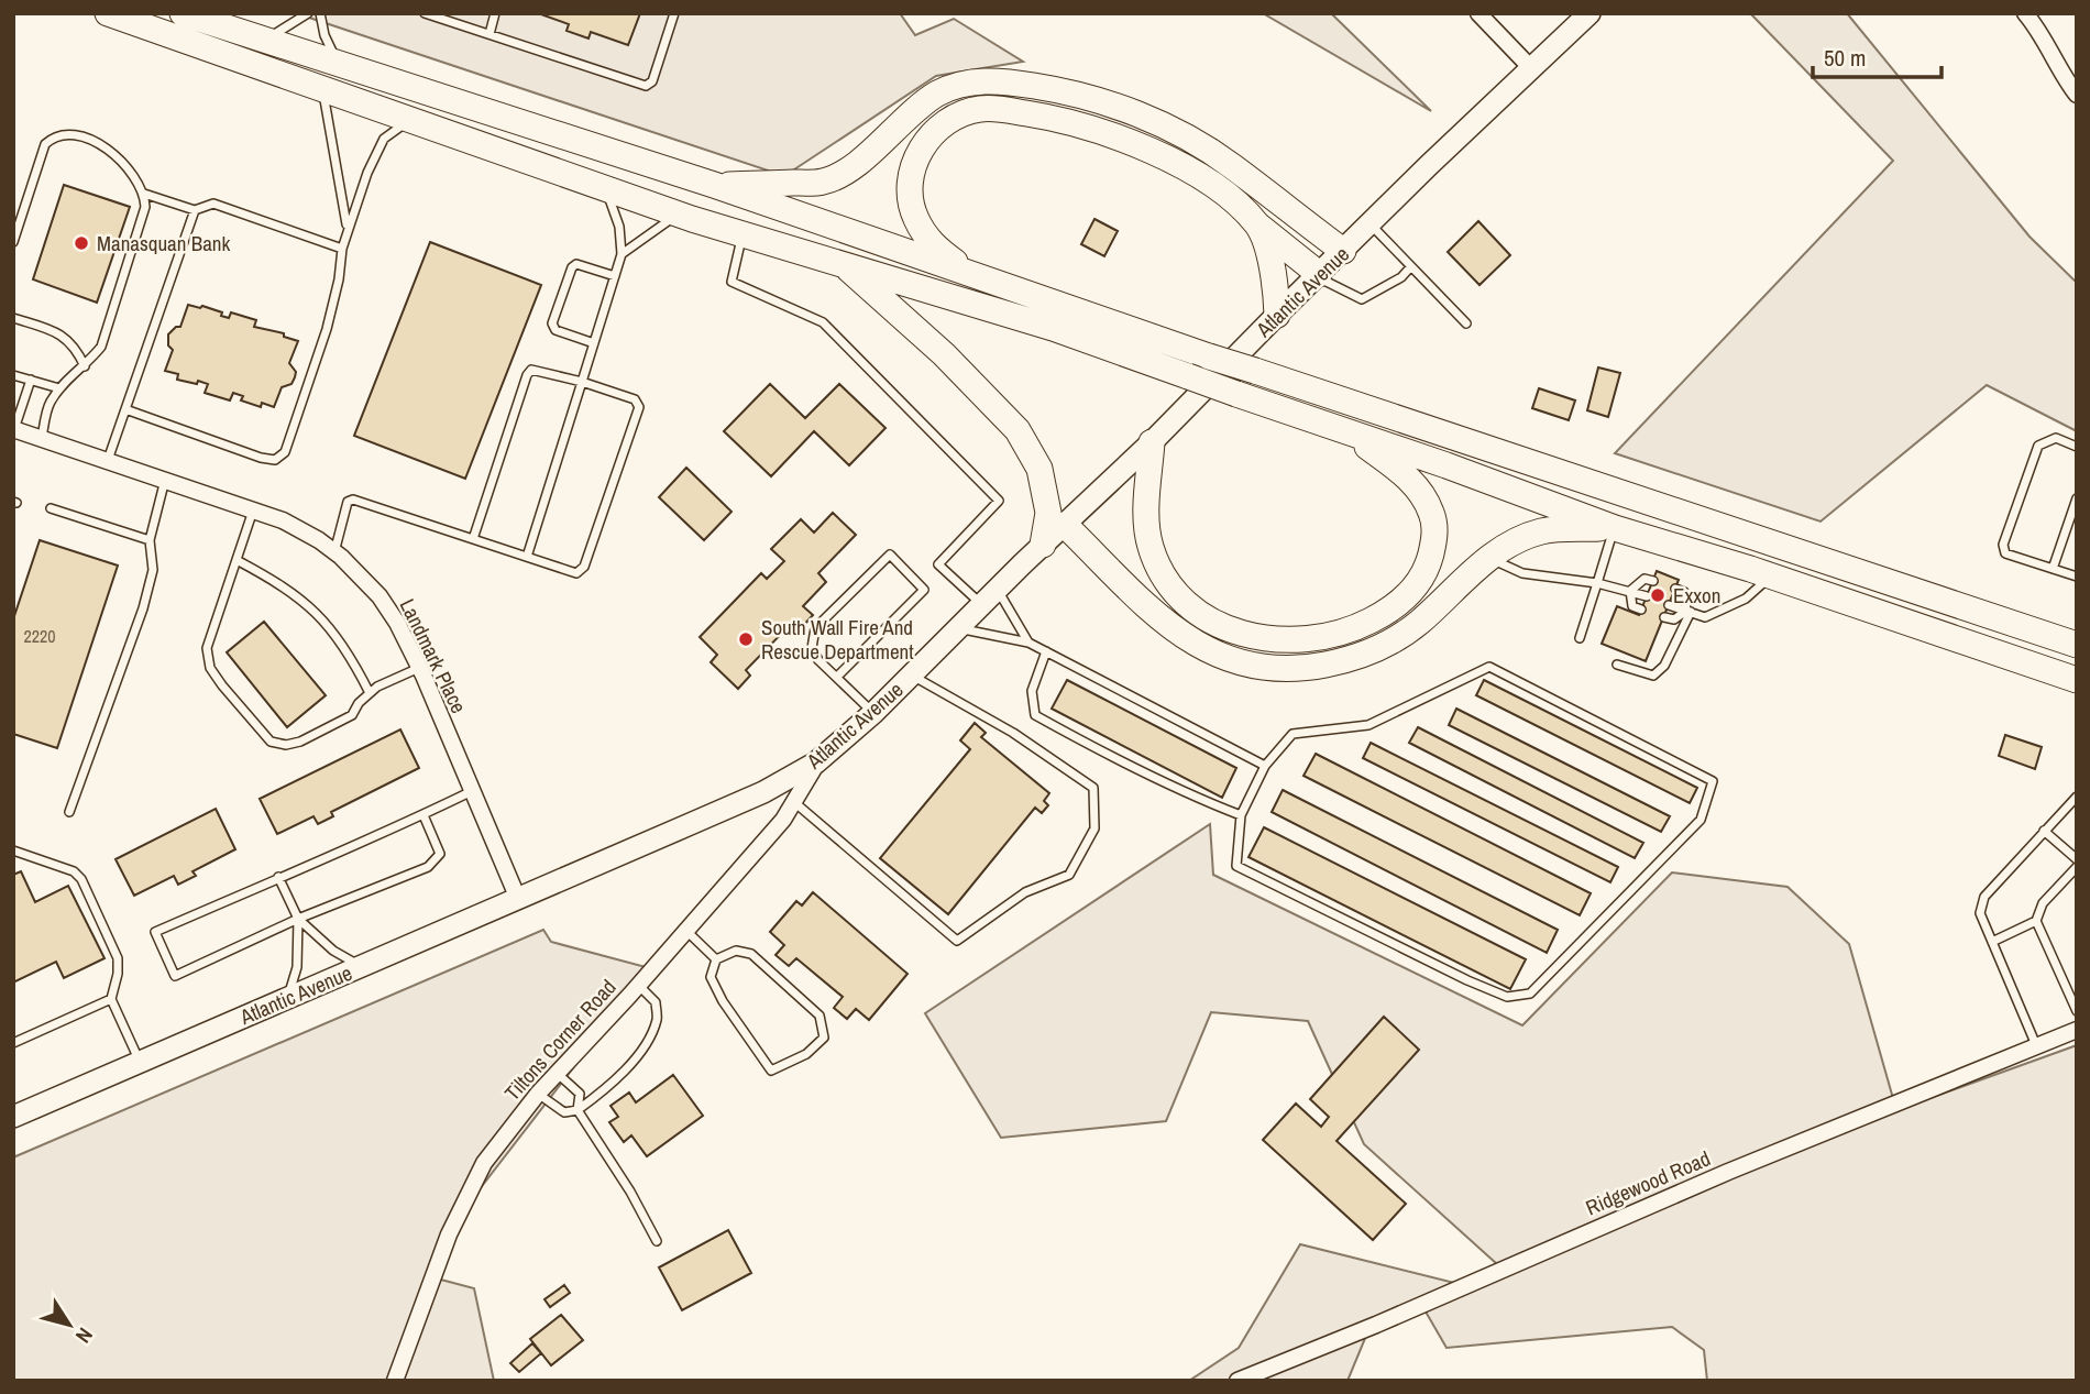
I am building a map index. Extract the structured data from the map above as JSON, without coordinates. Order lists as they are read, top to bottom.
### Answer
{
  "streets": {
    "main road": ["Atlantic Avenue"],
    "street": ["Landmark Place", "Tiltons Corner Road", "Ridgewood Road"]
  },
  "crossings": [
    ["Atlantic Avenue", "Landmark Place"],
    ["Atlantic Avenue", "Tiltons Corner Road"]
  ],
  "places": ["Manasquan Bank", "Exxon", "South Wall Fire And Rescue Department"],
  "house_numbers": ["2220"],
  "scale_bar": "50 m",
  "north": "bottom right"
}
